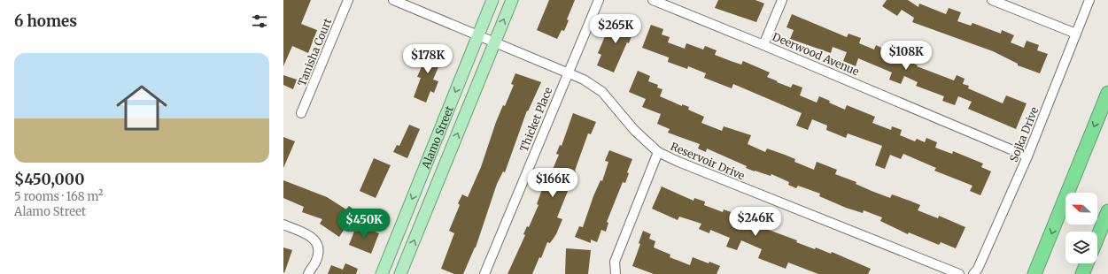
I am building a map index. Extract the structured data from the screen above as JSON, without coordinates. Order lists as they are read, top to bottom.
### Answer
{
  "streets": {
    "main road": ["Alamo Street"],
    "street": [
      "Tanisha Court",
      "Deerwood Avenue",
      "Thicket Place",
      "Sojka Drive",
      "Reservoir Drive"
    ]
  },
  "crossings": [
    ["Deerwood Avenue", "Sojka Drive"],
    ["Thicket Place", "Reservoir Drive"],
    ["Alamo Street", "Reservoir Drive"]
  ],
  "north": "left",
  "page": {
    "heading": "6 homes",
    "price": [
      "$265K",
      "$108K",
      "$178K",
      "$166K",
      "$246K",
      "$450K"
    ],
    "list": [
      {
        "name": "$450,000",
        "note": "5 rooms · 168 m² · Alamo Street"
      }
    ]
  }
}
